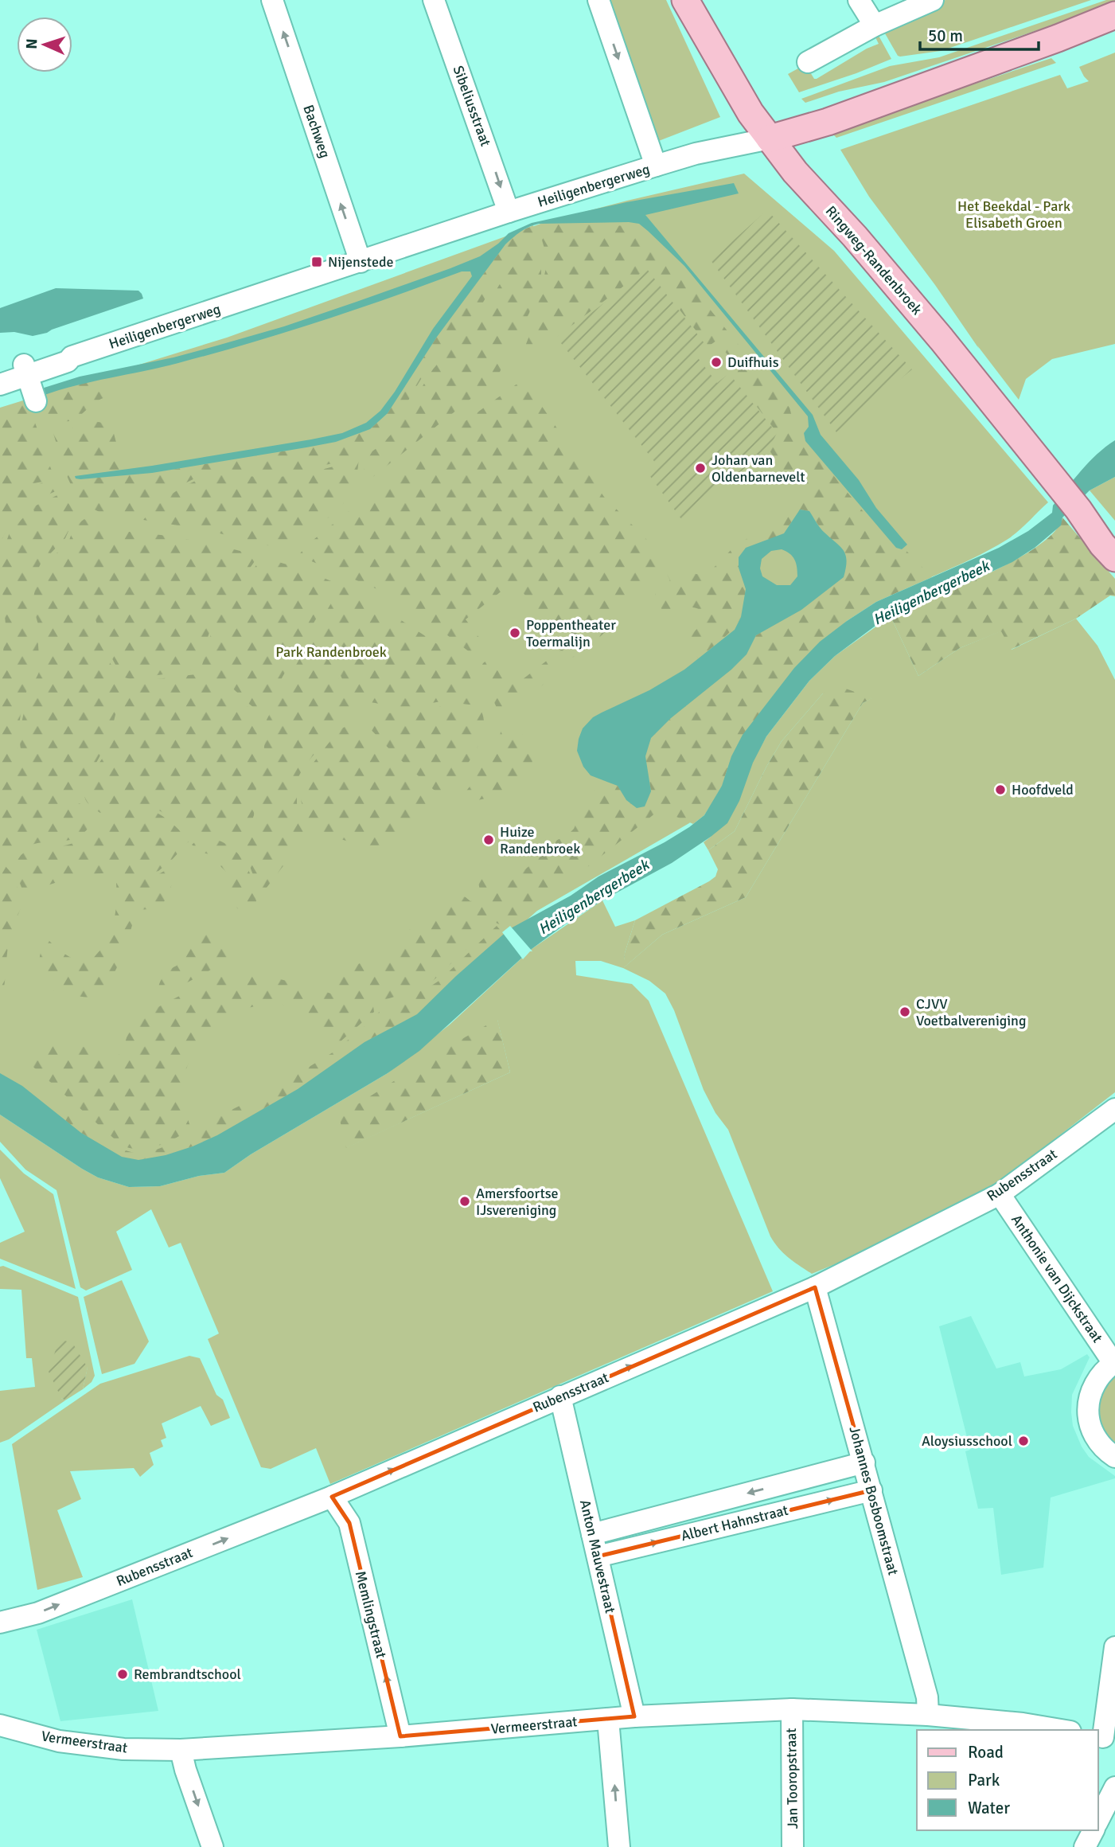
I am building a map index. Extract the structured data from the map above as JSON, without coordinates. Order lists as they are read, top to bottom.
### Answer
{
  "streets": {
    "main road": ["Heiligenbergerweg", "Ringweg-Randenbroek"],
    "street": [
      "Sibeliusstraat",
      "Bachweg",
      "Rubensstraat",
      "Anthonie van Dijckstraat",
      "Johannes Bosboomstraat",
      "Albert Hahnstraat",
      "Anton Mauvestraat",
      "Memlingstraat",
      "Vermeerstraat",
      "Jan Tooropstraat"
    ]
  },
  "crossings": [
    ["Sibeliusstraat", "Heiligenbergerweg"],
    ["Bachweg", "Heiligenbergerweg"],
    ["Heiligenbergerweg", "Ringweg-Randenbroek"],
    ["Rubensstraat", "Anthonie van Dijckstraat"],
    ["Rubensstraat", "Johannes Bosboomstraat"],
    ["Rubensstraat", "Anton Mauvestraat"],
    ["Rubensstraat", "Memlingstraat"],
    ["Johannes Bosboomstraat", "Albert Hahnstraat"],
    ["Johannes Bosboomstraat", "Vermeerstraat"],
    ["Albert Hahnstraat", "Anton Mauvestraat"],
    ["Anton Mauvestraat", "Vermeerstraat"],
    ["Memlingstraat", "Vermeerstraat"],
    ["Vermeerstraat", "Jan Tooropstraat"]
  ],
  "one_way": ["Bachweg", "Rubensstraat", "Memlingstraat"],
  "water": ["Heiligenbergerbeek"],
  "parks": ["Het Beekdal - Park Elisabeth Groen", "Park Randenbroek"],
  "places": {
    "transit": ["Nijenstede"],
    "other": [
      "Duifhuis",
      "Johan van Oldenbarnevelt",
      "Poppentheater Toermalijn",
      "Hoofdveld",
      "Huize Randenbroek",
      "CJVV Voetbalvereniging",
      "Amersfoortse IJsvereniging",
      "Aloysiusschool",
      "Rembrandtschool"
    ]
  },
  "legend": ["Road", "Park", "Water"],
  "scale_bar": "50 m",
  "north": "left"
}
